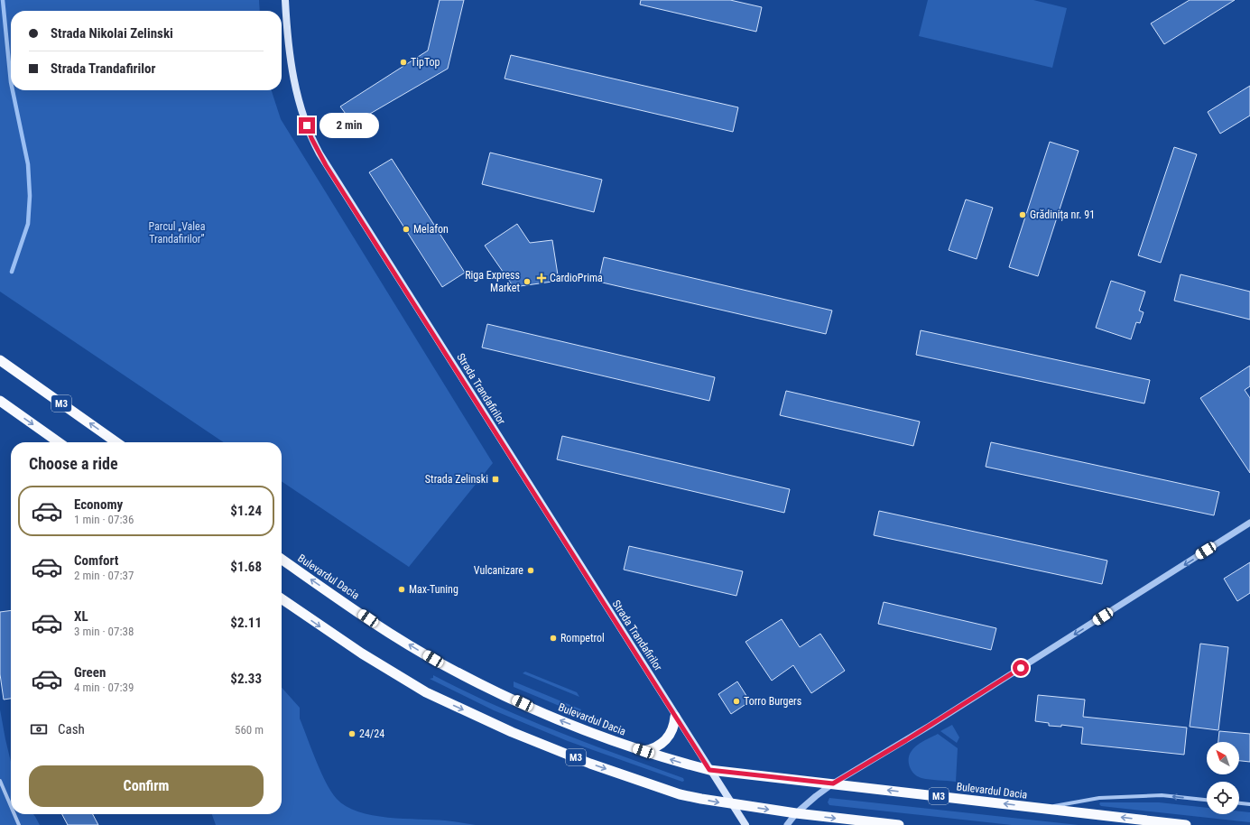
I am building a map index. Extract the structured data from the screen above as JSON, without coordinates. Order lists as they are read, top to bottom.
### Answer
{
  "streets": {
    "highway": ["M3", "Bulevardul Dacia"],
    "main road": ["Strada Trandafirilor"]
  },
  "crossings": [
    ["Strada Trandafirilor", "M3"],
    ["Strada Trandafirilor", "Bulevardul Dacia"]
  ],
  "parks": ["Parcul „Valea Trandafirilor”"],
  "places": {
    "other": [
      "TipTop",
      "Grădinița nr. 91",
      "Melafon",
      "Riga Express Market",
      "Vulcanizare",
      "Max-Tuning",
      "Rompetrol",
      "Torro Burgers",
      "24/24"
    ],
    "health": ["CardioPrima"],
    "transit": ["Strada Zelinski"]
  },
  "north": "top left",
  "page": {
    "banner": ["Strada Nikolai Zelinski", "Strada Trandafirilor"],
    "bubble": "2 min",
    "heading": "Choose a ride",
    "list": [
      {
        "name": "Economy",
        "note": "1 min · 07:36",
        "value": "$1.24"
      },
      {
        "name": "Comfort",
        "note": "2 min · 07:37",
        "value": "$1.68"
      },
      {
        "name": "XL",
        "note": "3 min · 07:38",
        "value": "$2.11"
      },
      {
        "name": "Green",
        "note": "4 min · 07:39",
        "value": "$2.33"
      }
    ],
    "pay": ["Cash", "560 m"],
    "buttons": "Confirm"
  }
}
